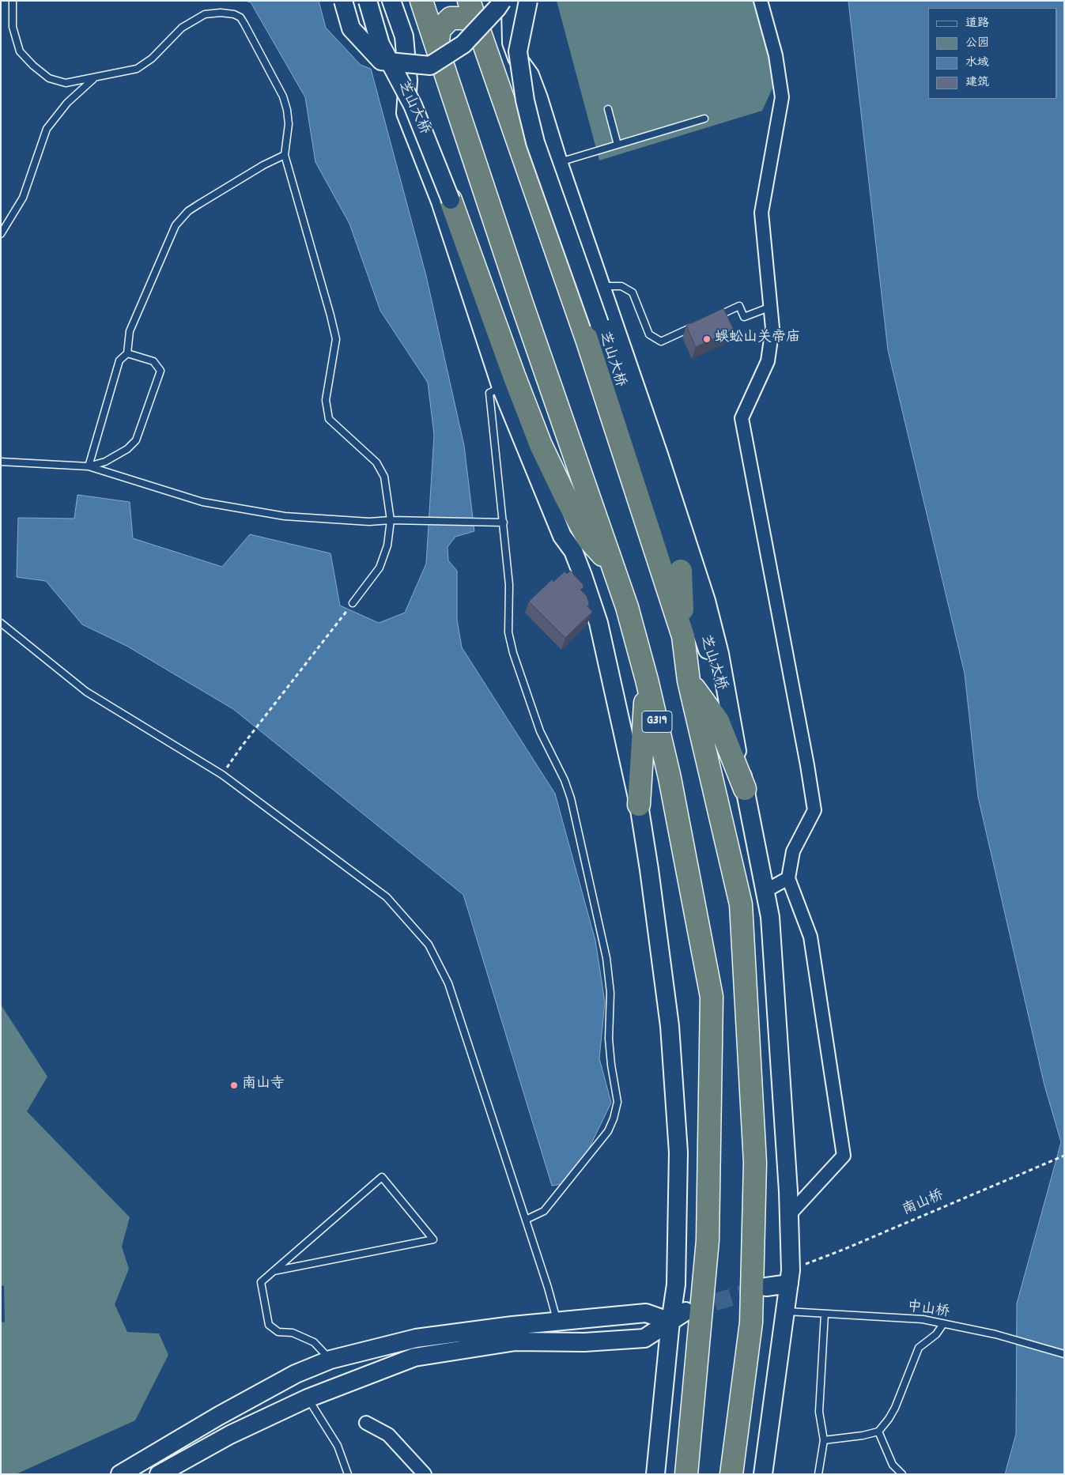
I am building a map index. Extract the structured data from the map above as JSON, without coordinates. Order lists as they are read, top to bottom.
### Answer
{
  "streets": {
    "highway": ["G319"],
    "street": ["芝山大桥"],
    "lane": ["中山桥"],
    "path": ["南山桥"]
  },
  "places": ["蜈蚣山关帝庙", "南山寺"],
  "legend": [
    "道路",
    "公园",
    "水域",
    "建筑"
  ]
}
